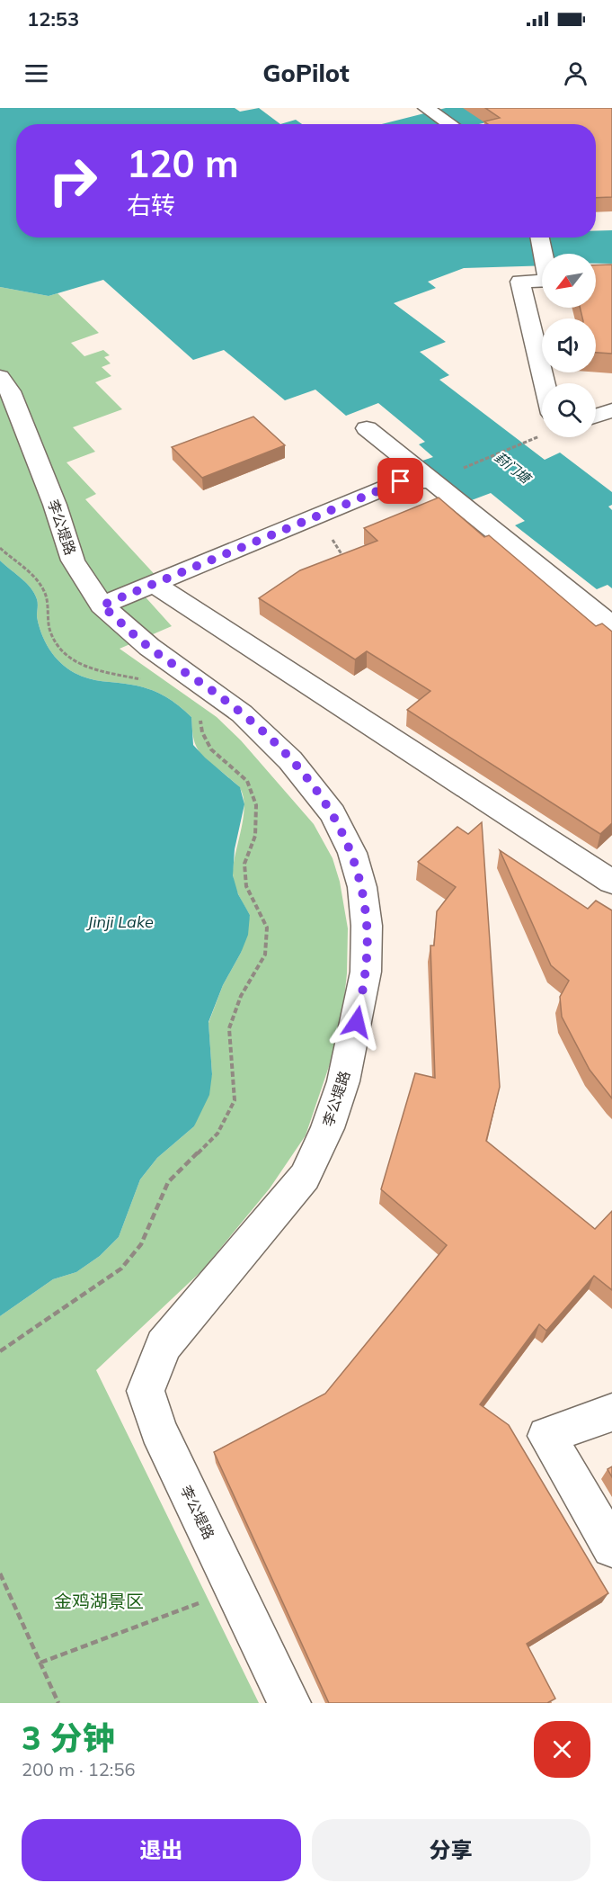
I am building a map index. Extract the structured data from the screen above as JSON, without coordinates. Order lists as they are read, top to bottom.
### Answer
{
  "streets": {
    "street": ["李公堤路"]
  },
  "water": ["葑门塘", "Jinji Lake"],
  "parks": ["金鸡湖景区"],
  "north": "bottom left",
  "page": {
    "status": "12:53",
    "header": "GoPilot",
    "turn": ["120 m", "右转"],
    "heading": ["3 分钟", "200 m · 12:56"],
    "buttons": ["退出", "分享"]
  }
}
